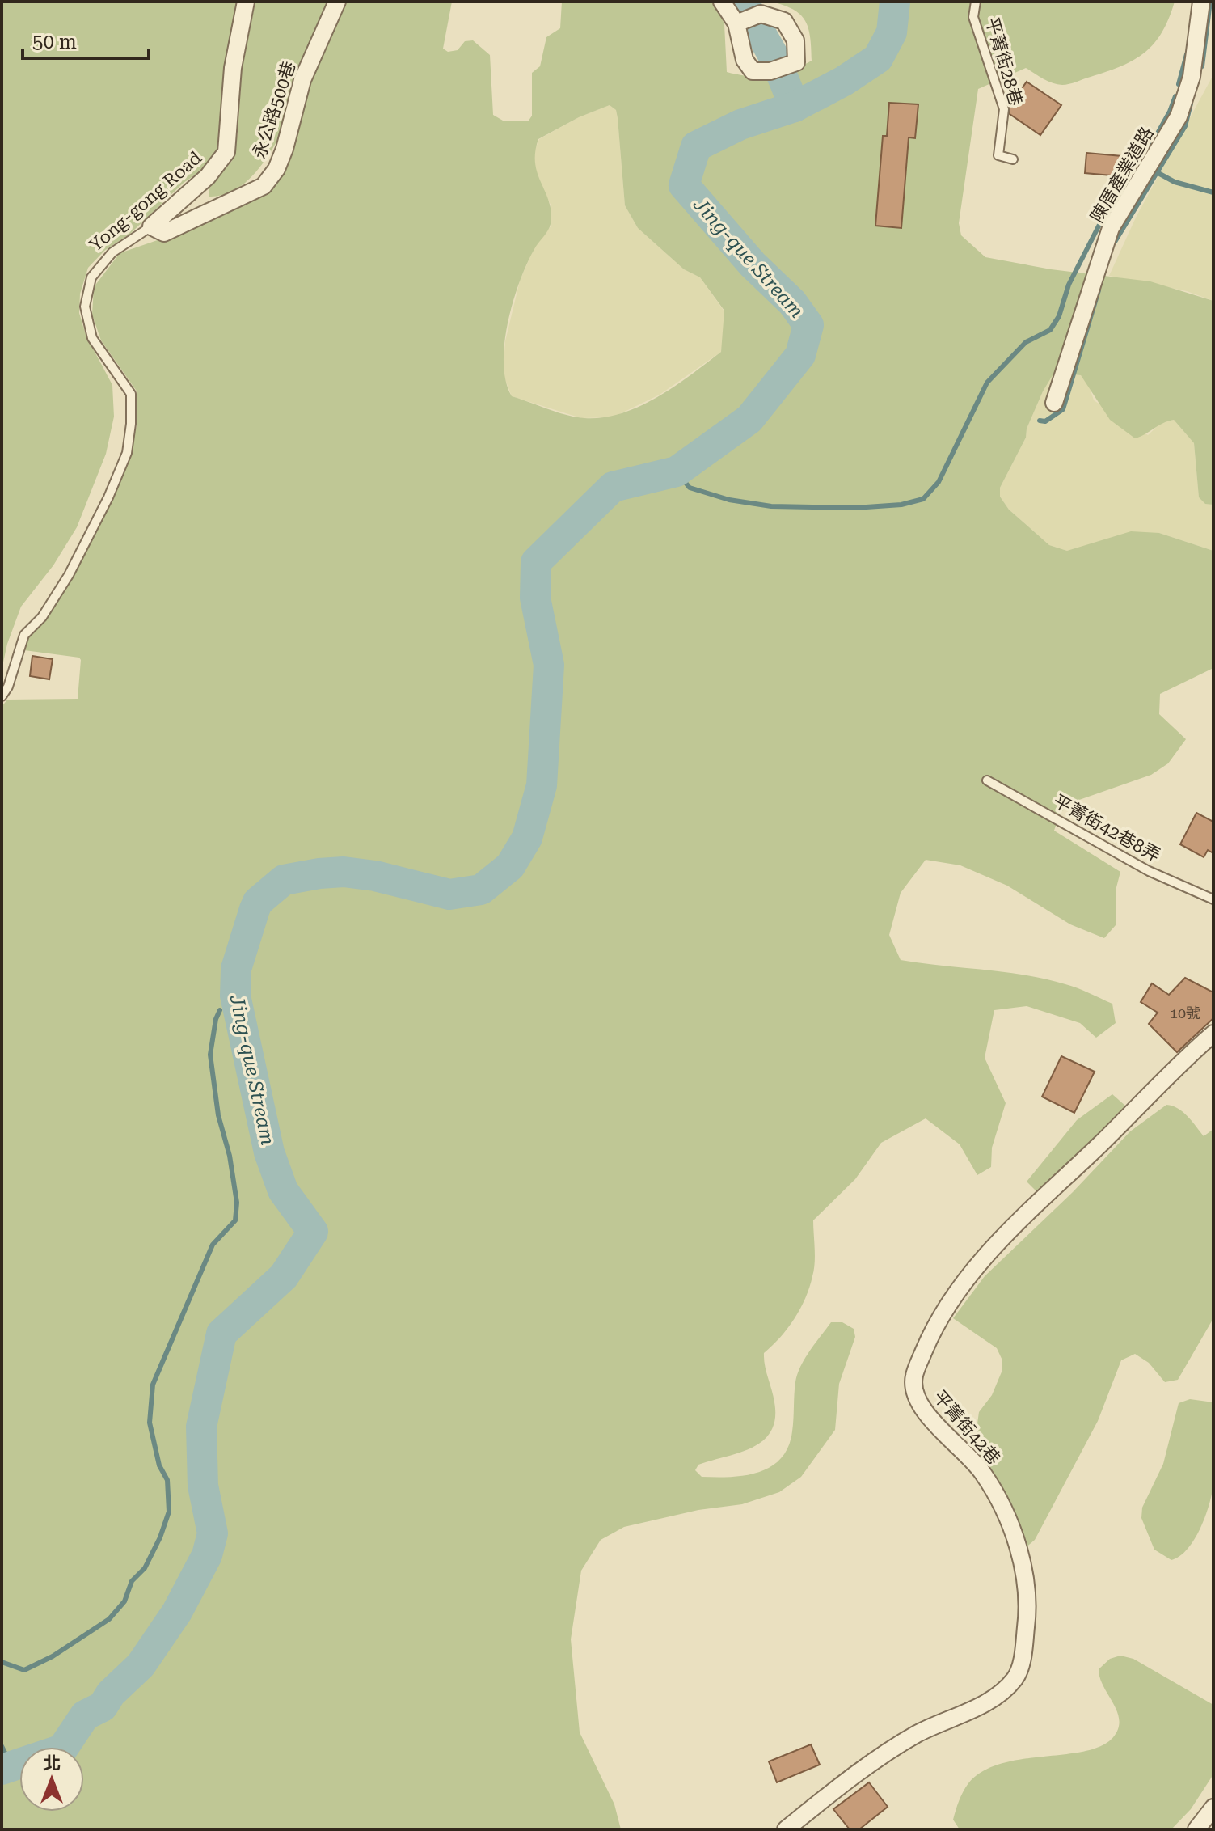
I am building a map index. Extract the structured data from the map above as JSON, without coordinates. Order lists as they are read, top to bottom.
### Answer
{
  "streets": {
    "street": [
      "永公路500巷",
      "陳厝產業道路",
      "Yong-gong Road",
      "平菁街42巷"
    ],
    "lane": ["平菁街28巷", "平菁街42巷8弄"]
  },
  "crossings": [
    ["永公路500巷", "Yong-gong Road"]
  ],
  "water": ["Jing-que Stream"],
  "house_numbers": ["10號"],
  "scale_bar": "50 m",
  "north": "top"
}
